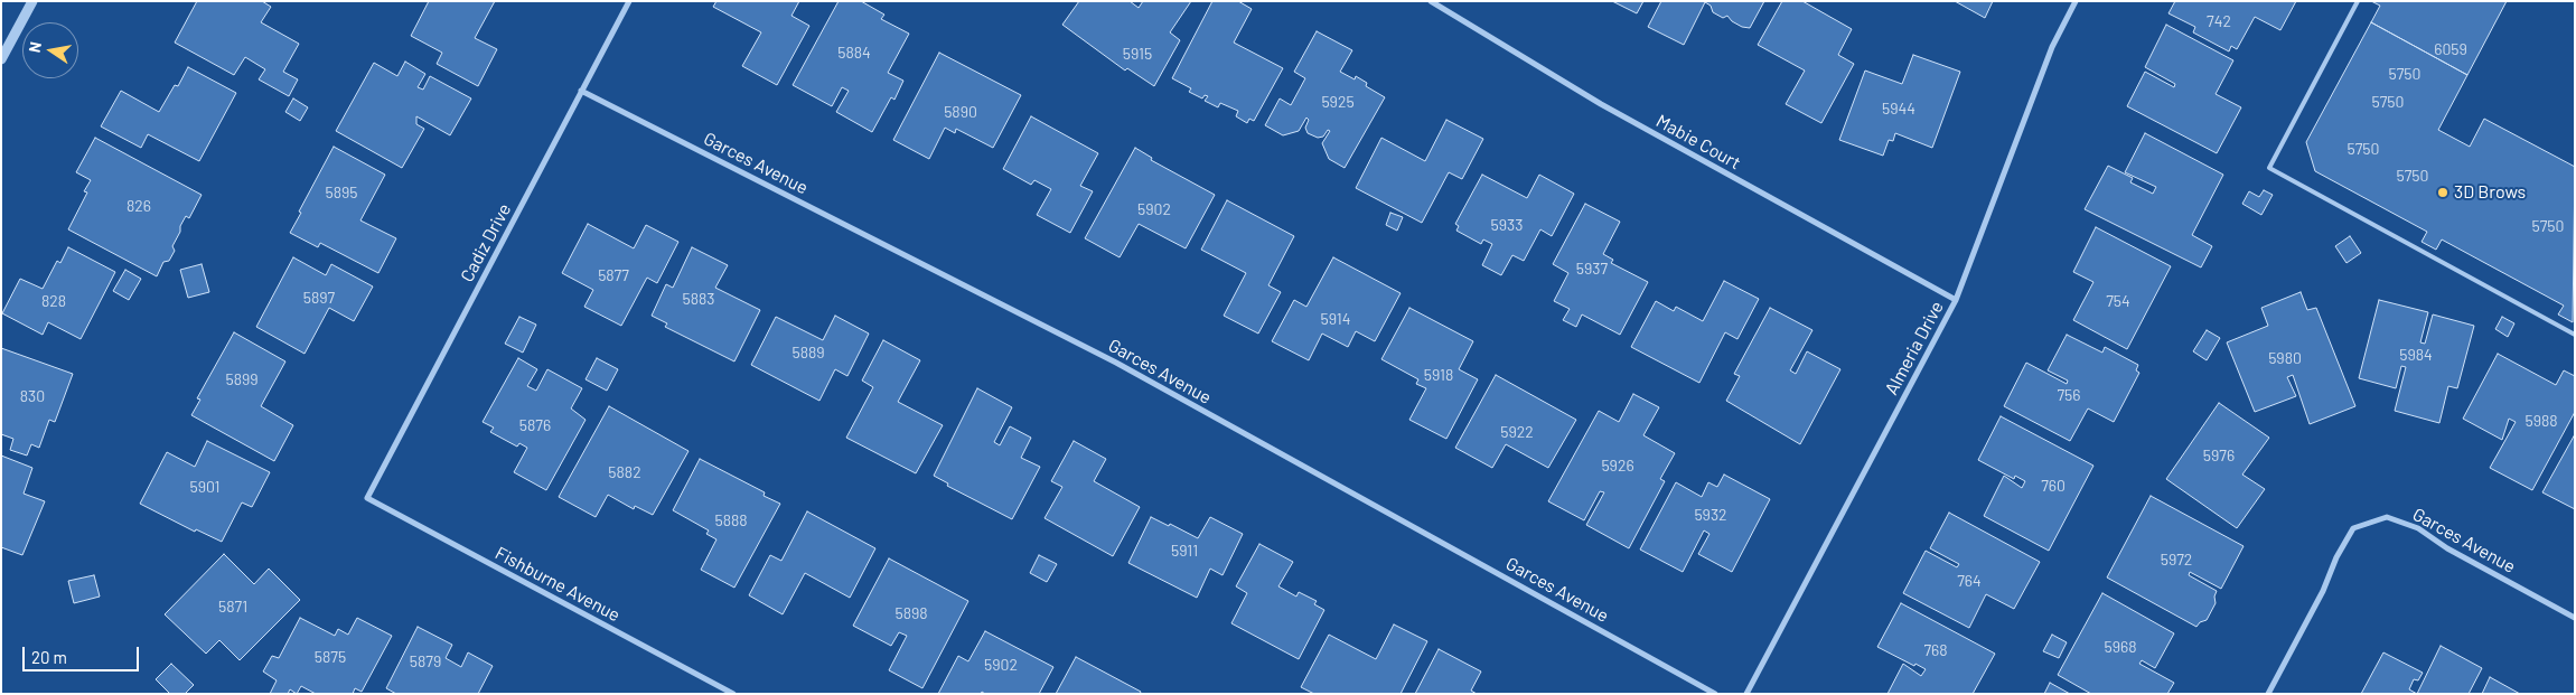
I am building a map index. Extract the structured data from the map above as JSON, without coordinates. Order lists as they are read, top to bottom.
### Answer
{
  "streets": {
    "street": [
      "Mabie Court",
      "Garces Avenue",
      "Cadiz Drive",
      "Almeria Drive",
      "Fishburne Avenue"
    ]
  },
  "crossings": [
    ["Mabie Court", "Almeria Drive"],
    ["Garces Avenue", "Cadiz Drive"],
    ["Cadiz Drive", "Fishburne Avenue"]
  ],
  "places": ["3D Brows"],
  "house_numbers": [
    "742",
    "6059",
    "5884",
    "5915",
    "5750",
    "5925",
    "5750",
    "5944",
    "5890",
    "5750",
    "5750",
    "5895",
    "826",
    "5902",
    "5933",
    "5750",
    "5937",
    "5877",
    "5897",
    "5883",
    "828",
    "754",
    "5914",
    "5889",
    "5984",
    "5980",
    "5918",
    "5899",
    "756",
    "830",
    "5988",
    "5876",
    "5922",
    "5976",
    "5926",
    "5882",
    "760",
    "5901",
    "5932",
    "5888",
    "5911",
    "5972",
    "764",
    "5871",
    "5898",
    "5968",
    "768",
    "5875",
    "5879",
    "5902"
  ],
  "scale_bar": "20 m",
  "north": "left"
}
